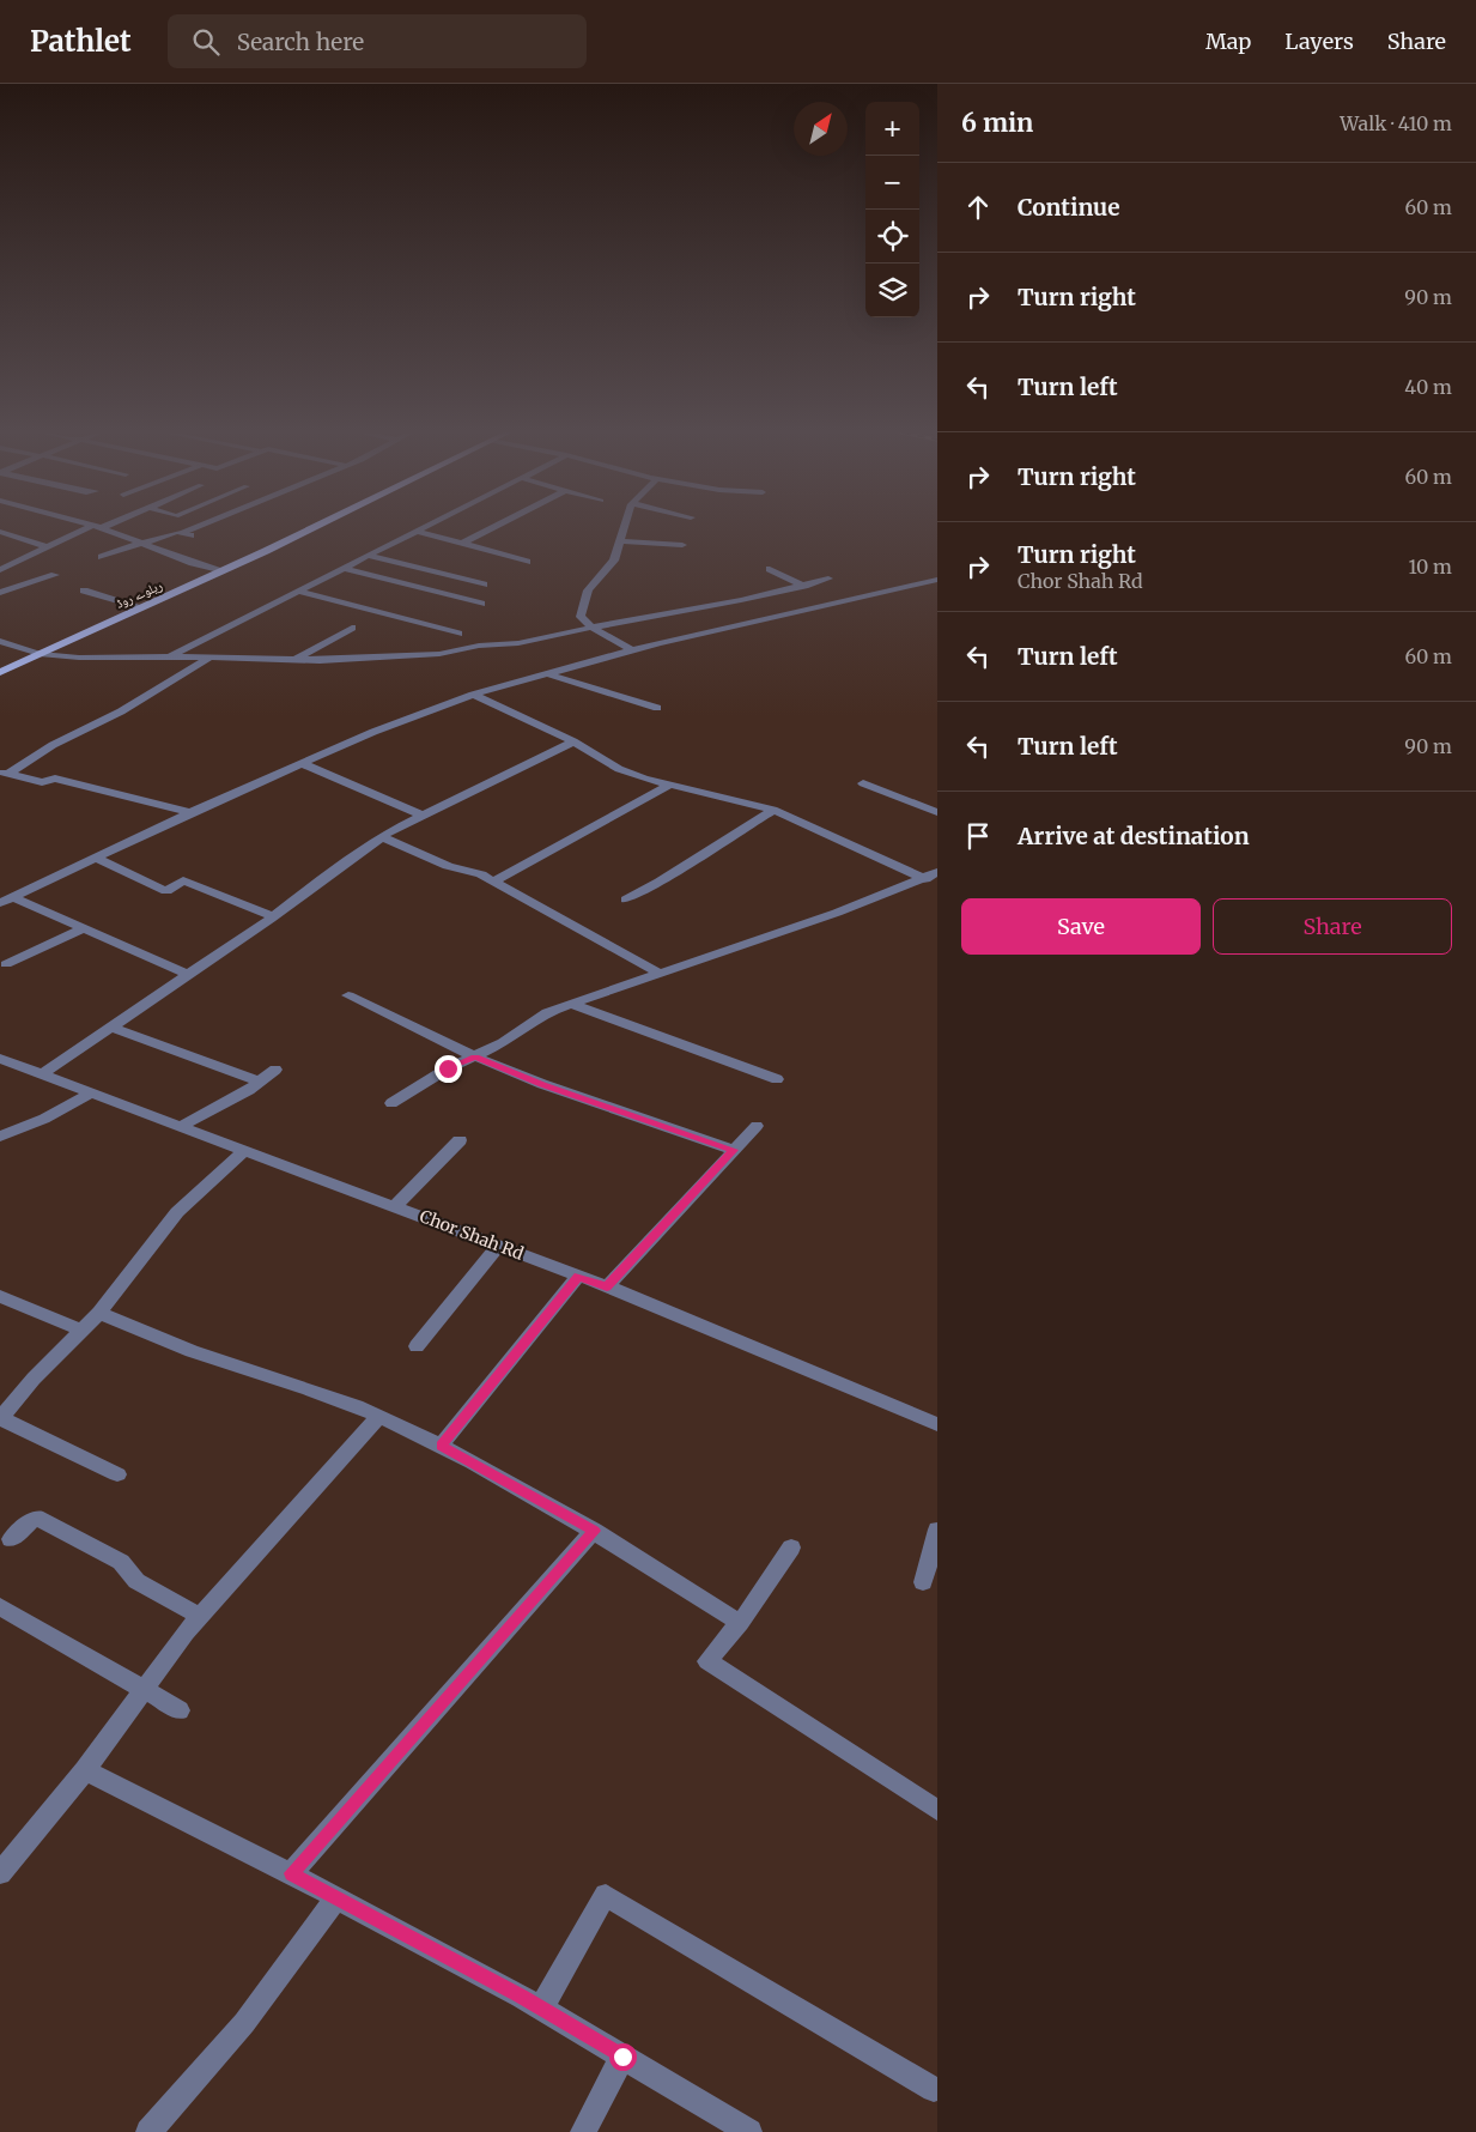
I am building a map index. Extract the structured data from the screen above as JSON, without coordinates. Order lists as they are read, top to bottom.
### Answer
{
  "streets": {
    "main road": ["ریلوے روڈ"],
    "street": ["Chor Shah Rd"]
  },
  "north": "top right",
  "page": {
    "header": "Pathlet",
    "search": "Search here",
    "nav": ["Map", "Layers", "Share"],
    "heading": ["6 min", "Walk · 410 m"],
    "map_buttons": ["+", "−"],
    "list": [
      ["Continue", "60 m"],
      ["Turn right", "90 m"],
      ["Turn left", "40 m"],
      ["Turn right", "60 m"],
      ["Turn right", "Chor Shah Rd", "10 m"],
      ["Turn left", "60 m"],
      ["Turn left", "90 m"],
      "Arrive at destination"
    ],
    "buttons": ["Save", "Share"]
  }
}
